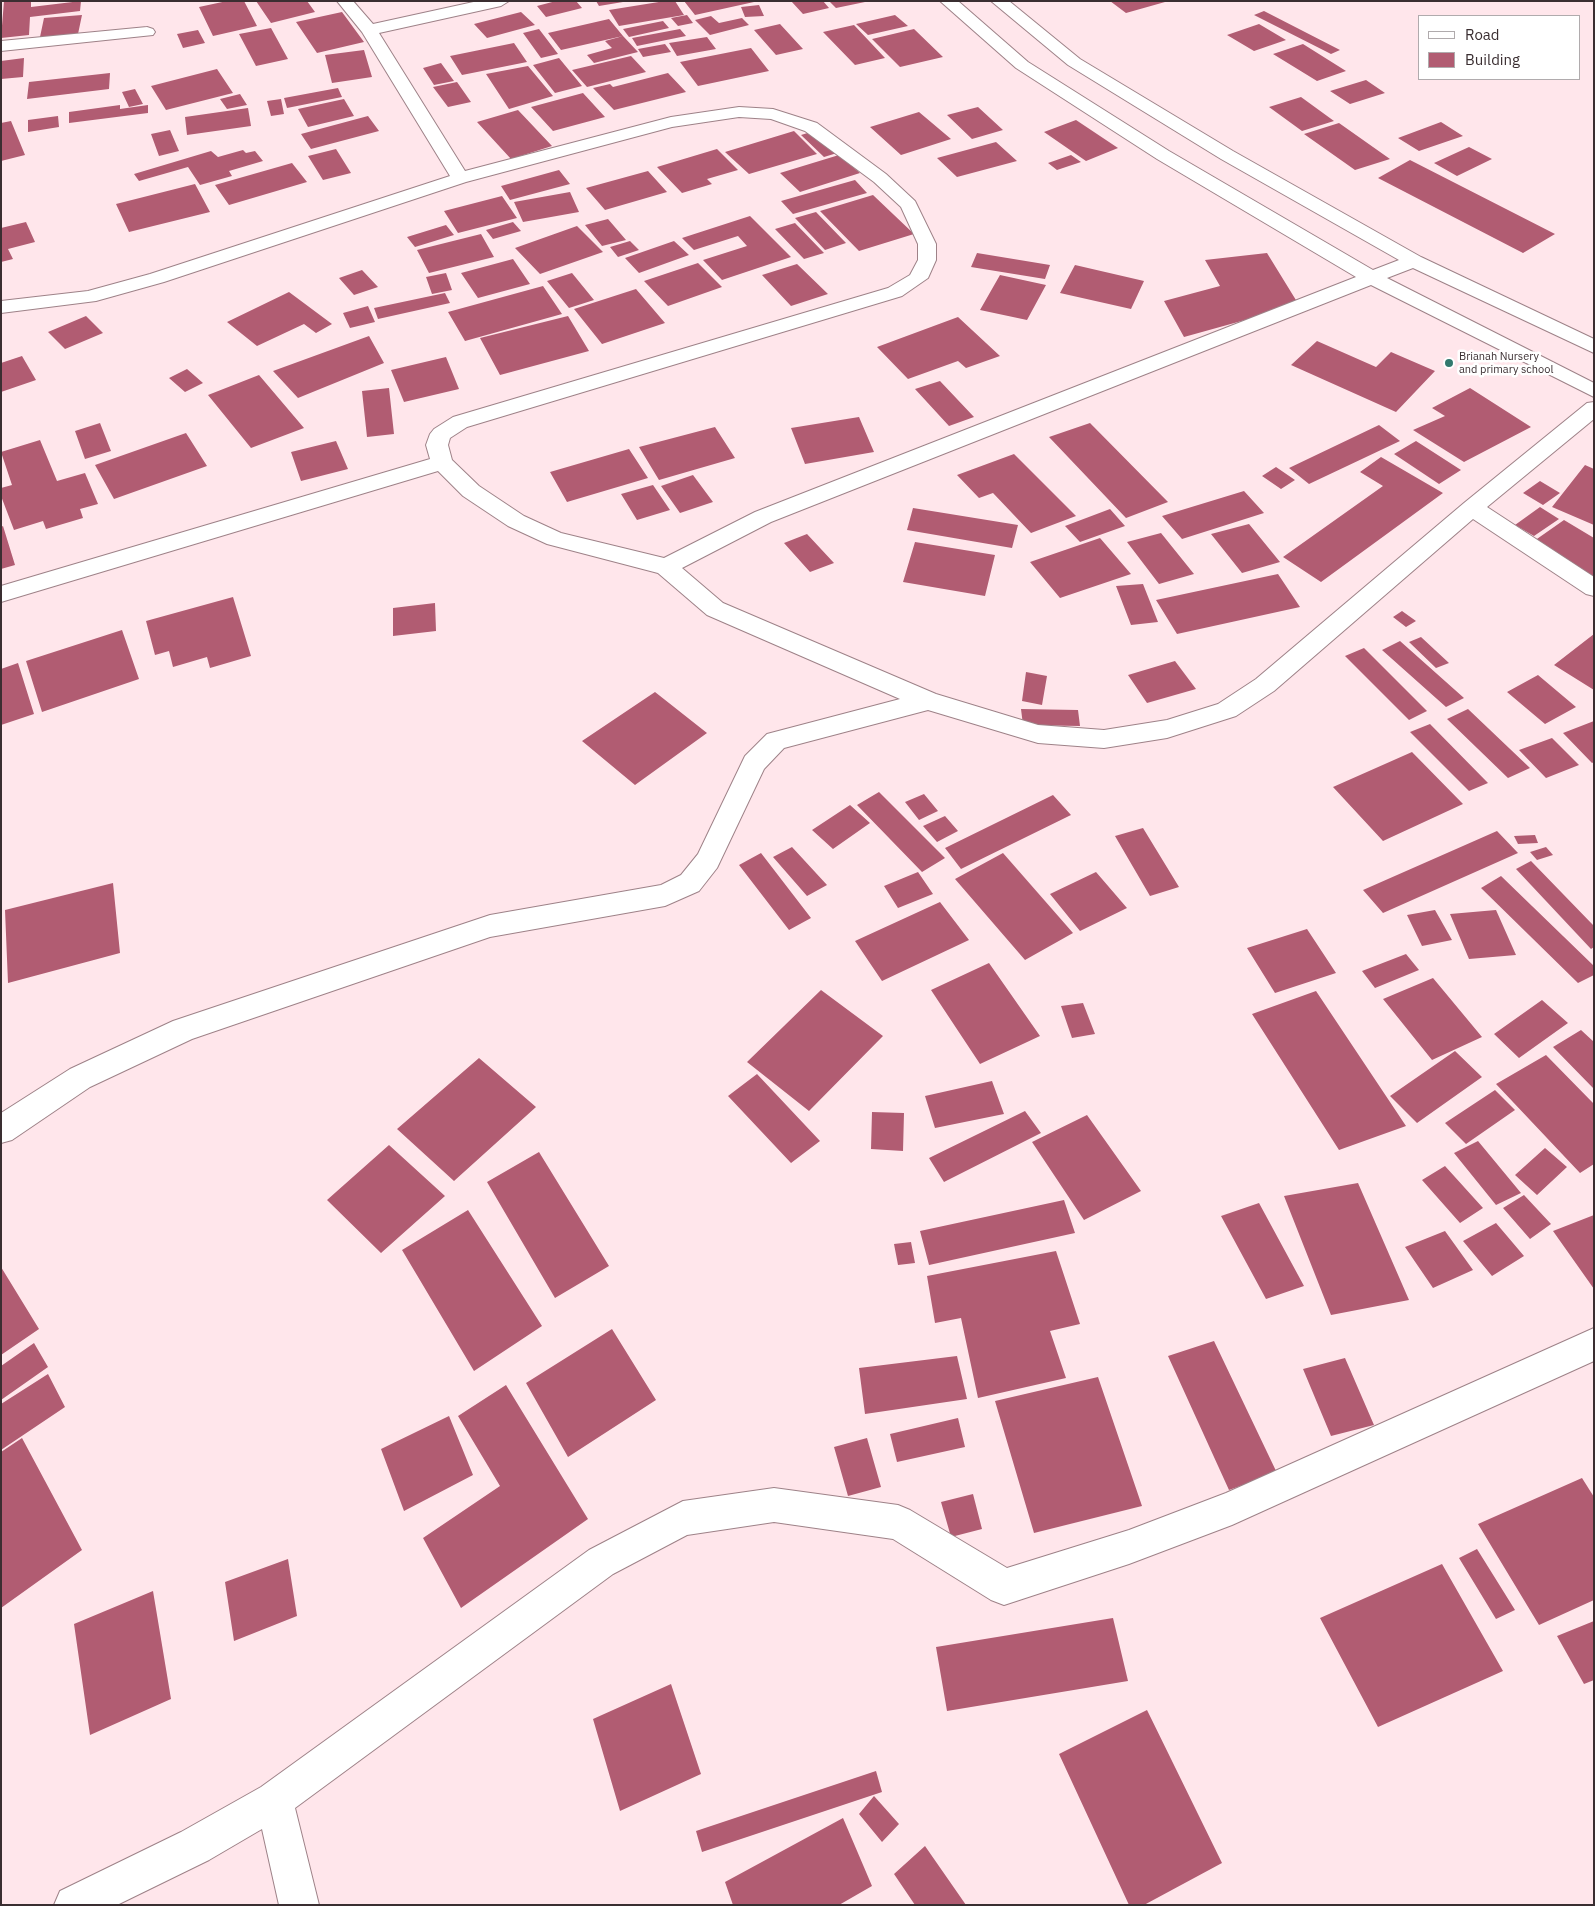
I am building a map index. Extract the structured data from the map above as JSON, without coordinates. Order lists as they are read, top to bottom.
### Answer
{
  "places": ["Brianah Nursery and primary school"],
  "legend": ["Road", "Building"]
}
